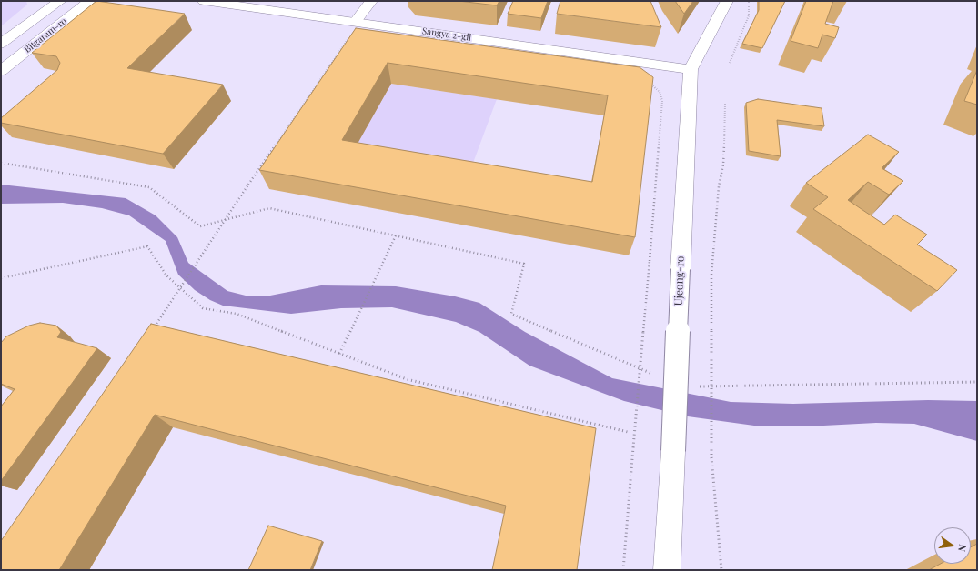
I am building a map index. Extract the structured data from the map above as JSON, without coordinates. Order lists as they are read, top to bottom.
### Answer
{
  "streets": {
    "street": ["Sangya 2-gil", "Bitgaram-ro", "Ujeong-ro"]
  },
  "crossings": [
    ["Sangya 2-gil", "Ujeong-ro"]
  ],
  "north": "right"
}
